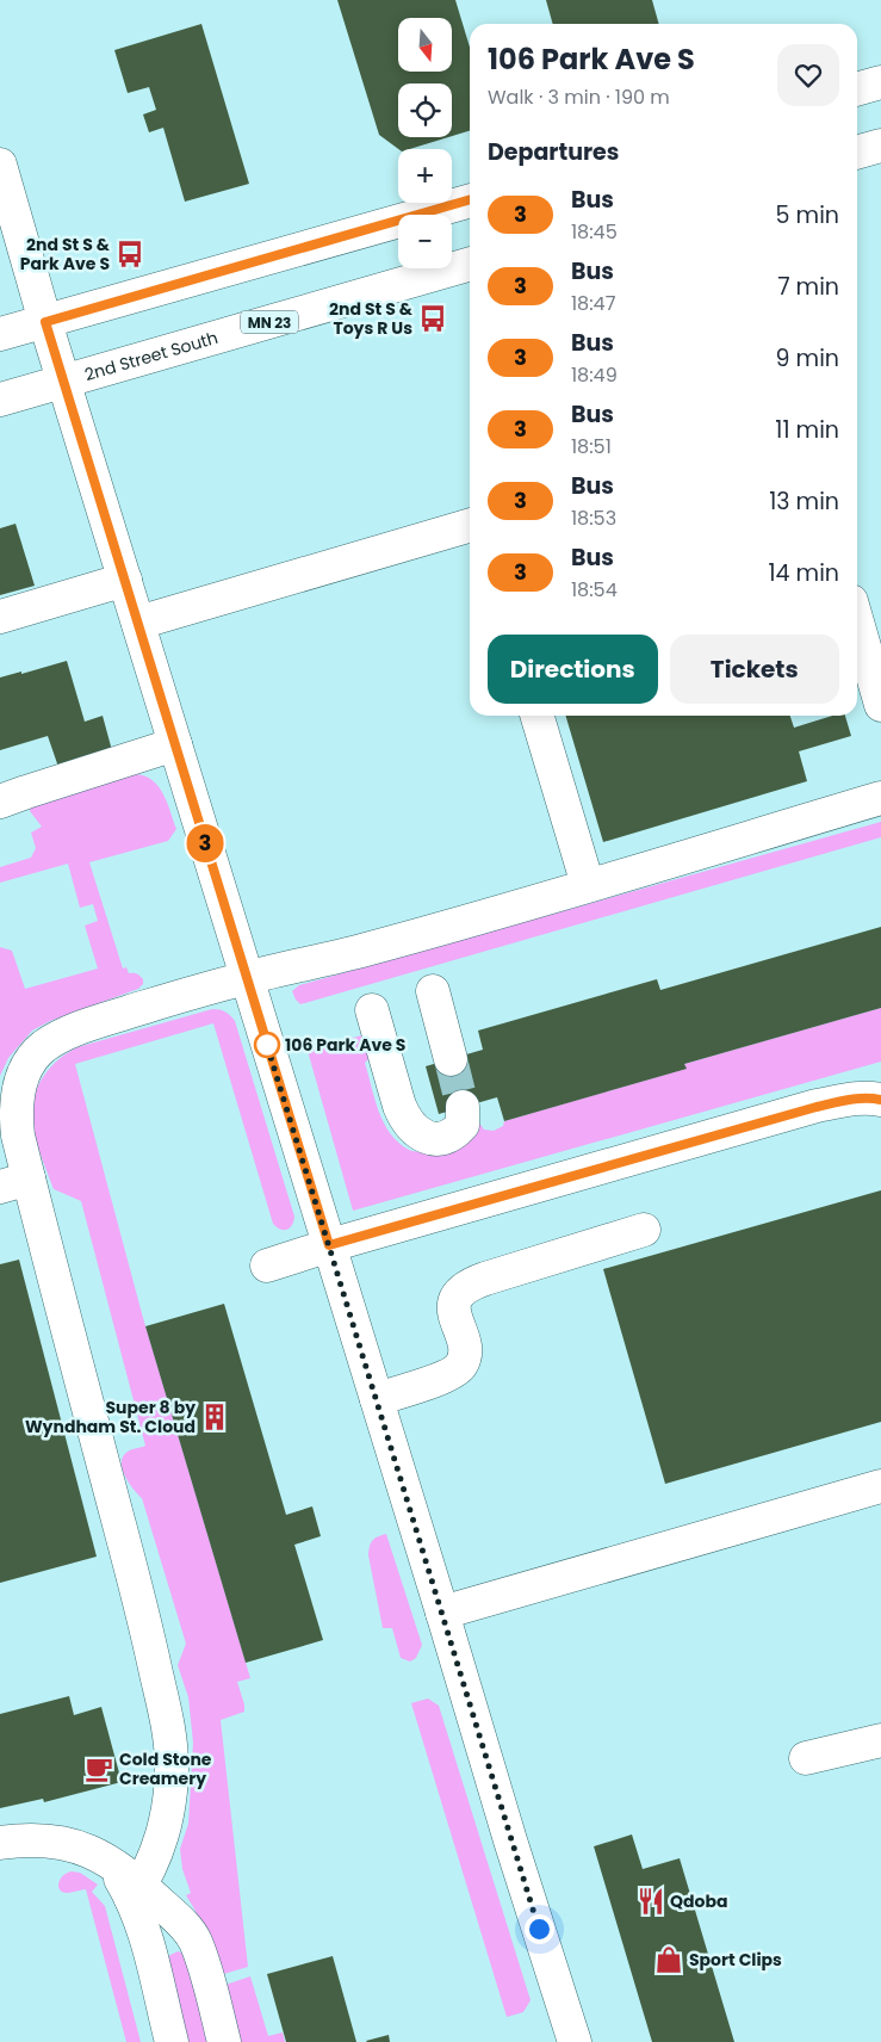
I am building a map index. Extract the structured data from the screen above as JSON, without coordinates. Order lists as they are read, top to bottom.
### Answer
{
  "streets": {
    "main road": ["MN 23", "2nd Street South"]
  },
  "places": {
    "bus stop": ["2nd St S & Park Ave S", "2nd St S & Toys R Us"],
    "other": ["106 Park Ave S"],
    "building": ["Super 8 by Wyndham St. Cloud"],
    "cafe": ["Cold Stone Creamery"],
    "restaurant": ["Qdoba"],
    "shop": ["Sport Clips"]
  },
  "lines": ["bus line 3"],
  "north": "bottom",
  "page": {
    "on_map": "3",
    "map_buttons": ["+", "−"],
    "heading": [
      ["106 Park Ave S", "Walk · 3 min · 190 m"],
      "Departures"
    ],
    "list": [
      {
        "mark": "3",
        "name": "Bus",
        "note": "18:45",
        "value": "5 min"
      },
      {
        "mark": "3",
        "name": "Bus",
        "note": "18:47",
        "value": "7 min"
      },
      {
        "mark": "3",
        "name": "Bus",
        "note": "18:49",
        "value": "9 min"
      },
      {
        "mark": "3",
        "name": "Bus",
        "note": "18:51",
        "value": "11 min"
      },
      {
        "mark": "3",
        "name": "Bus",
        "note": "18:53",
        "value": "13 min"
      },
      {
        "mark": "3",
        "name": "Bus",
        "note": "18:54",
        "value": "14 min"
      }
    ],
    "buttons": ["Directions", "Tickets"]
  }
}
